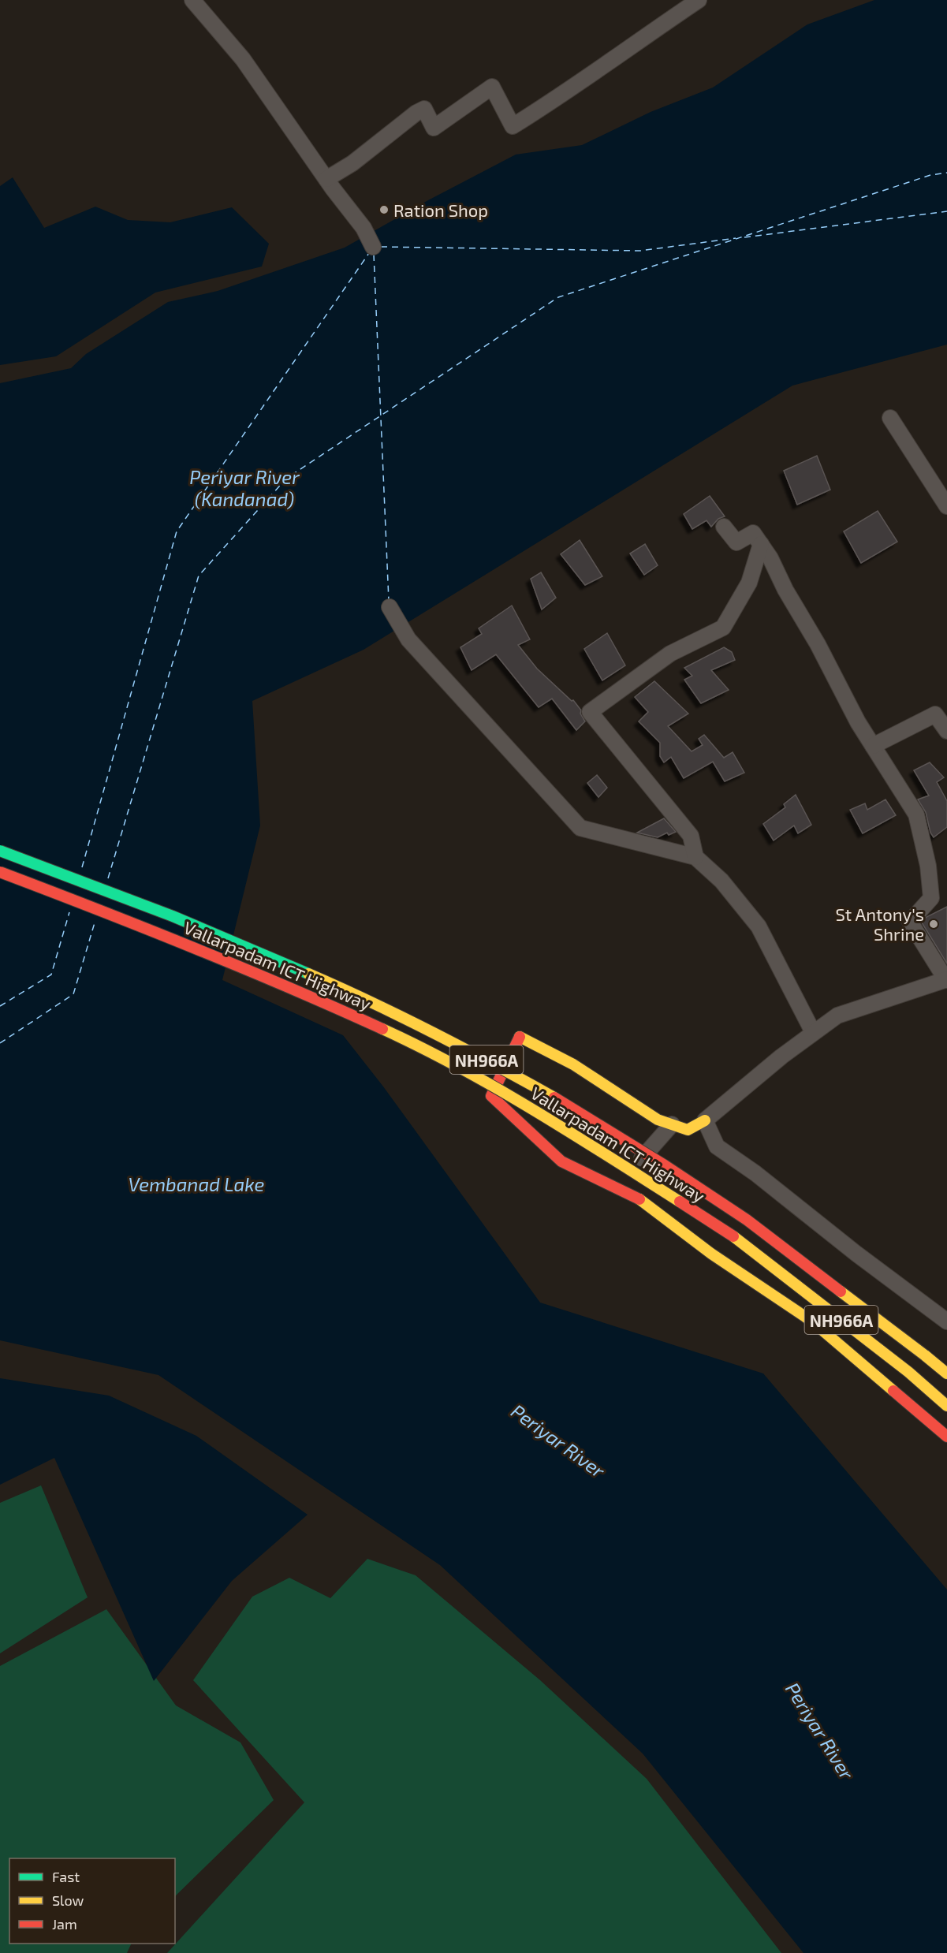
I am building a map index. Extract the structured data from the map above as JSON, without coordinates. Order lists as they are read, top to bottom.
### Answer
{
  "streets": {
    "main road": ["Vallarpadam ICT Highway", "NH966A"]
  },
  "water": ["Periyar River (Kandanad)", "Vembanad Lake", "Periyar River"],
  "places": ["Ration Shop", "St Antony's Shrine"],
  "legend": ["Fast", "Slow", "Jam"]
}
